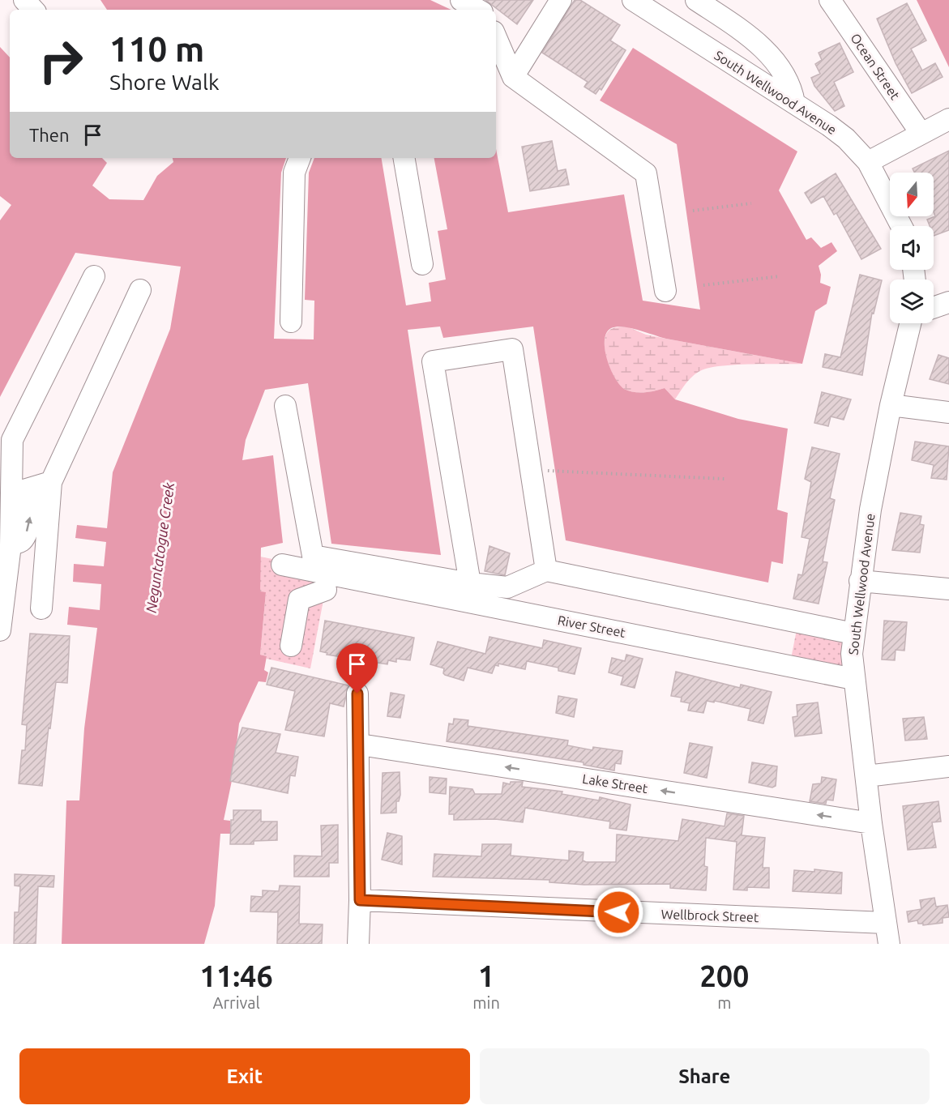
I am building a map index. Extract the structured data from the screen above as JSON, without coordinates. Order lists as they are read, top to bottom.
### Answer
{
  "streets": {
    "street": [
      "Ocean Street",
      "South Wellwood Avenue",
      "River Street",
      "Lake Street",
      "Wellbrock Street"
    ]
  },
  "crossings": [
    ["South Wellwood Avenue", "River Street"],
    ["South Wellwood Avenue", "Lake Street"],
    ["South Wellwood Avenue", "Wellbrock Street"]
  ],
  "one_way": ["Lake Street"],
  "water": ["Neguntatogue Creek"],
  "north": "bottom",
  "page": {
    "turn": ["110 m", "Shore Walk"],
    "then": "Then",
    "eta": [
      "11:46",
      "Arrival",
      "1",
      "min",
      "200",
      "m"
    ],
    "buttons": ["Exit", "Share"]
  }
}
